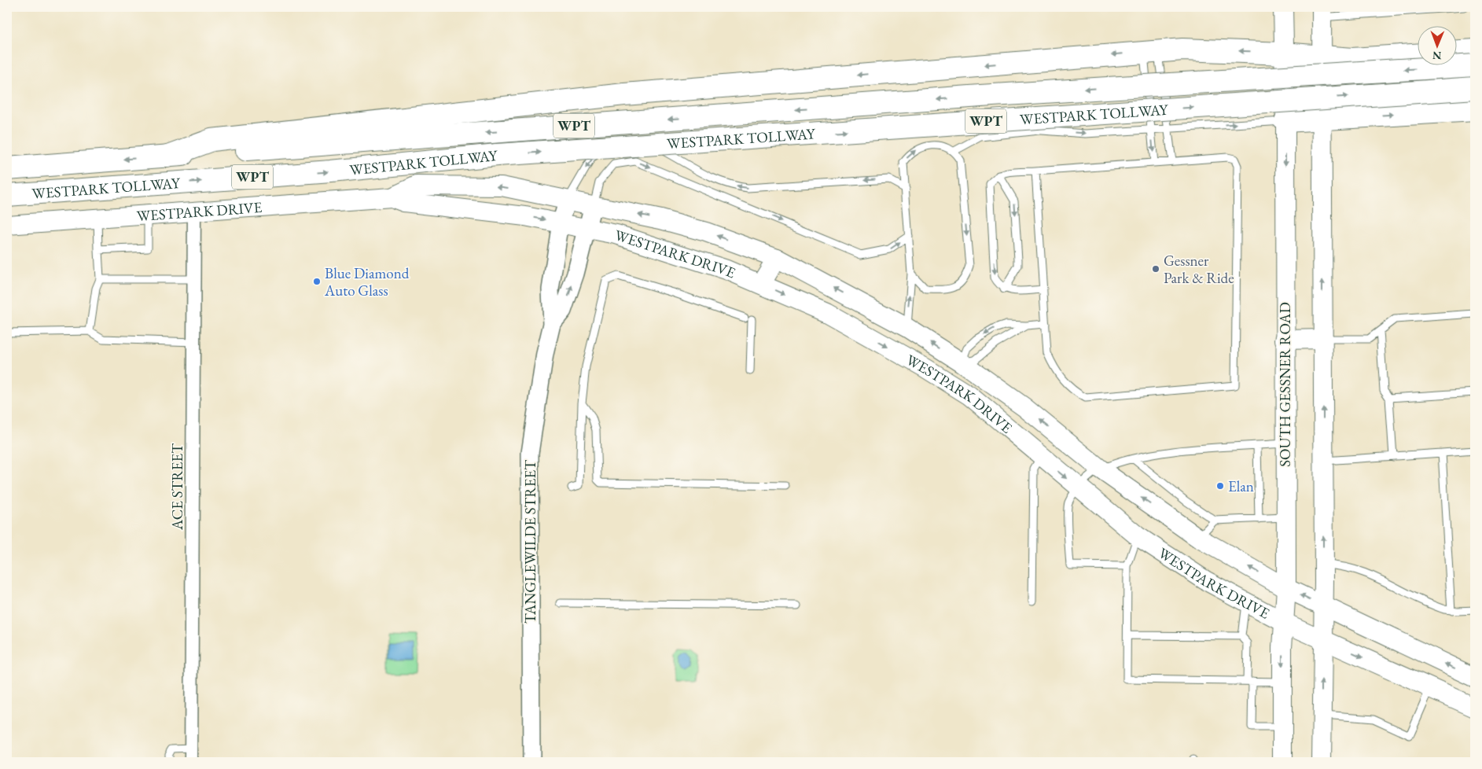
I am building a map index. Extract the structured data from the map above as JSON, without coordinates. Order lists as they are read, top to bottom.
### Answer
{
  "streets": {
    "highway": ["WESTPARK TOLLWAY", "WPT"],
    "main road": ["WESTPARK DRIVE", "SOUTH GESSNER ROAD"],
    "street": ["ACE STREET", "TANGLEWILDE STREET"]
  },
  "crossings": [
    ["WESTPARK DRIVE", "SOUTH GESSNER ROAD"],
    ["WESTPARK DRIVE", "ACE STREET"],
    ["WESTPARK DRIVE", "TANGLEWILDE STREET"]
  ],
  "places": ["Gessner Park & Ride", "Blue Diamond Auto Glass", "Elan"],
  "north": "bottom"
}
